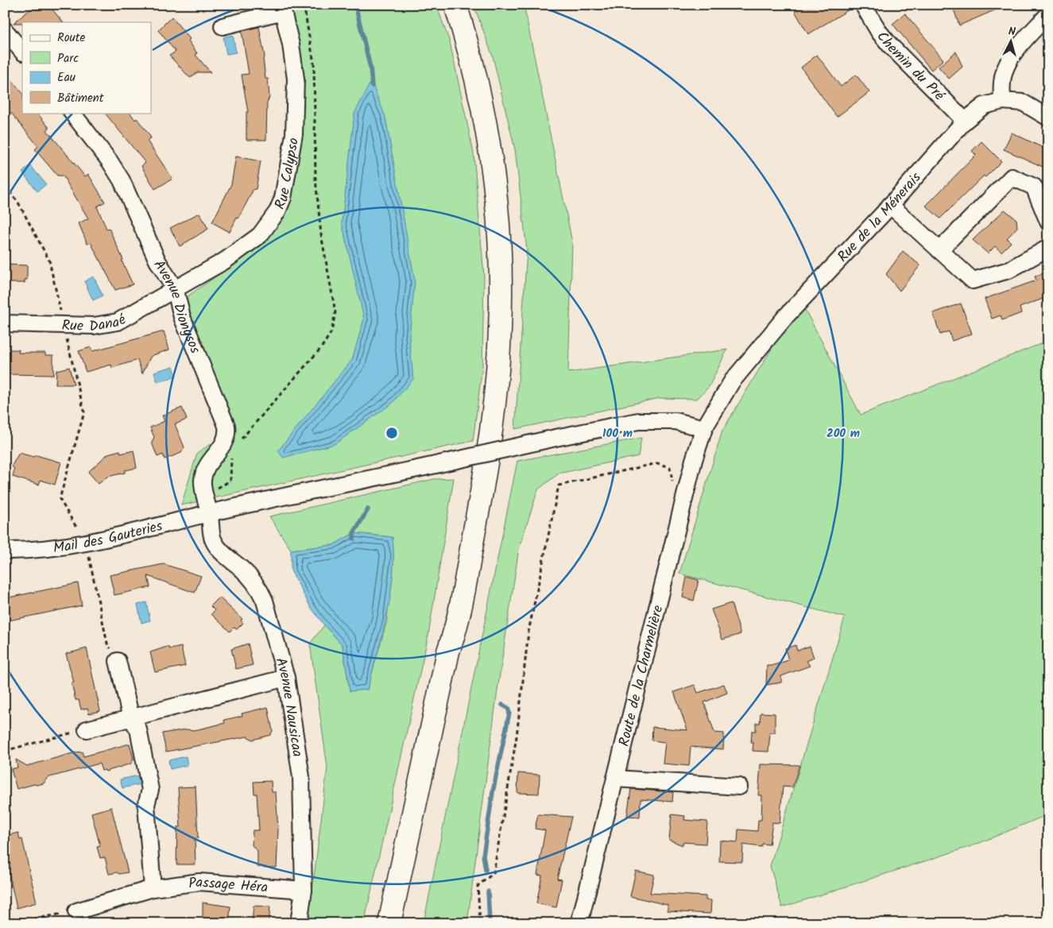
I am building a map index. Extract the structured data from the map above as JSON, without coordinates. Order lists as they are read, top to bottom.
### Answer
{
  "streets": {
    "street": [
      "Chemin du Pré",
      "Rue Calypso",
      "Rue de la Ménerais",
      "Avenue Dionysos",
      "Rue Danaé",
      "Mail des Gauteries",
      "Route de la Charmelière",
      "Avenue Nausicaa",
      "Passage Héra"
    ]
  },
  "crossings": [
    ["Chemin du Pré", "Rue de la Ménerais"],
    ["Rue Calypso", "Avenue Dionysos"],
    ["Rue Calypso", "Rue Danaé"],
    ["Rue de la Ménerais", "Mail des Gauteries"],
    ["Rue de la Ménerais", "Route de la Charmelière"],
    ["Avenue Dionysos", "Rue Danaé"],
    ["Avenue Dionysos", "Mail des Gauteries"],
    ["Avenue Dionysos", "Avenue Nausicaa"],
    ["Mail des Gauteries", "Route de la Charmelière"],
    ["Mail des Gauteries", "Avenue Nausicaa"],
    ["Avenue Nausicaa", "Passage Héra"]
  ],
  "legend": [
    "Route",
    "Parc",
    "Eau",
    "Bâtiment"
  ],
  "north": "top",
  "rings": ["100 m", "200 m"]
}
